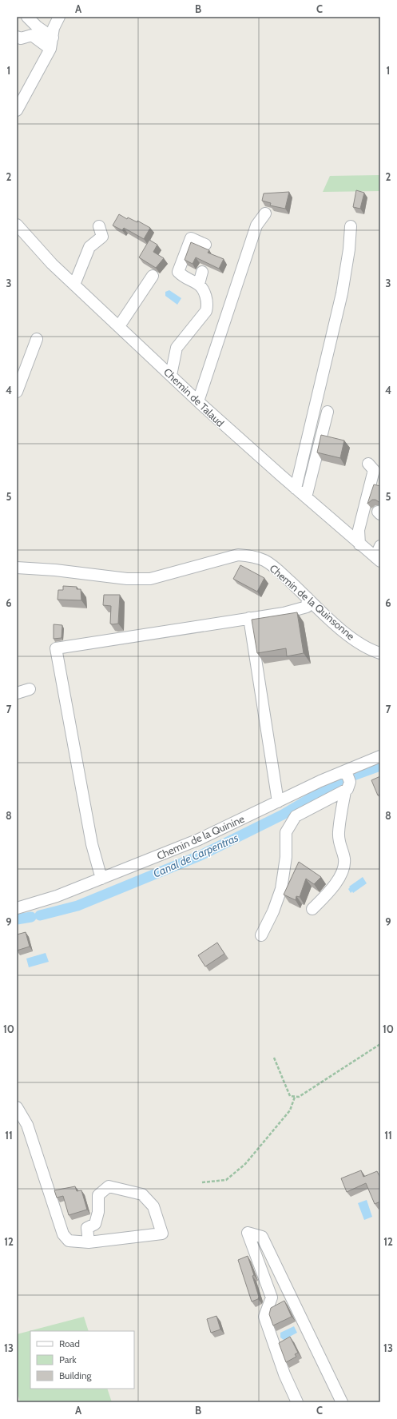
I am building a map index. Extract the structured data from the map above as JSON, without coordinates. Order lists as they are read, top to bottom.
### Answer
{
  "streets": {
    "street": ["Chemin de Talaud", "Chemin de la Quinsonne", "Chemin de la Quinine"]
  },
  "water": ["Canal de Carpentras"],
  "legend": ["Road", "Park", "Building"],
  "grid": {
    "columns": ["A", "B", "C"],
    "rows": [
      "1",
      "2",
      "3",
      "4",
      "5",
      "6",
      "7",
      "8",
      "9",
      "10",
      "11",
      "12",
      "13"
    ]
  }
}
